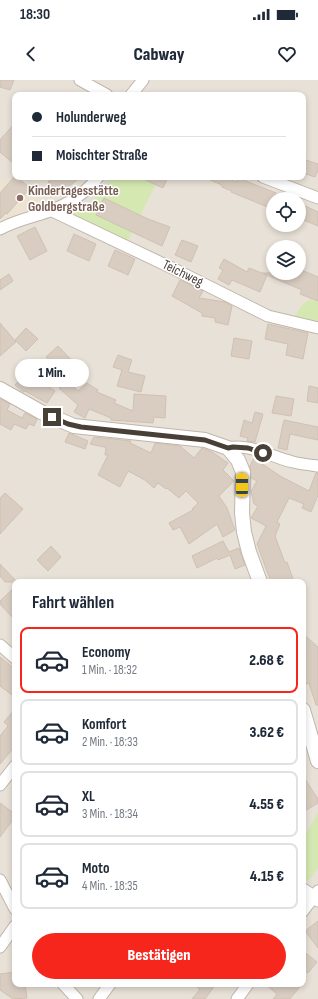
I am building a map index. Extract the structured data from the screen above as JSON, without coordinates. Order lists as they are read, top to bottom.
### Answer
{
  "streets": {
    "street": ["Teichweg"]
  },
  "places": ["Kindertagesstätte Goldbergstraße"],
  "page": {
    "status": "18:30",
    "header": "Cabway",
    "banner": ["Holunderweg", "Moischter Straße"],
    "bubble": "1 Min.",
    "heading": "Fahrt wählen",
    "list": [
      {
        "name": "Economy",
        "note": "1 Min. · 18:32",
        "value": "2.68 €"
      },
      {
        "name": "Komfort",
        "note": "2 Min. · 18:33",
        "value": "3.62 €"
      },
      {
        "name": "XL",
        "note": "3 Min. · 18:34",
        "value": "4.55 €"
      },
      {
        "name": "Moto",
        "note": "4 Min. · 18:35",
        "value": "4.15 €"
      }
    ],
    "buttons": "Bestätigen"
  }
}
